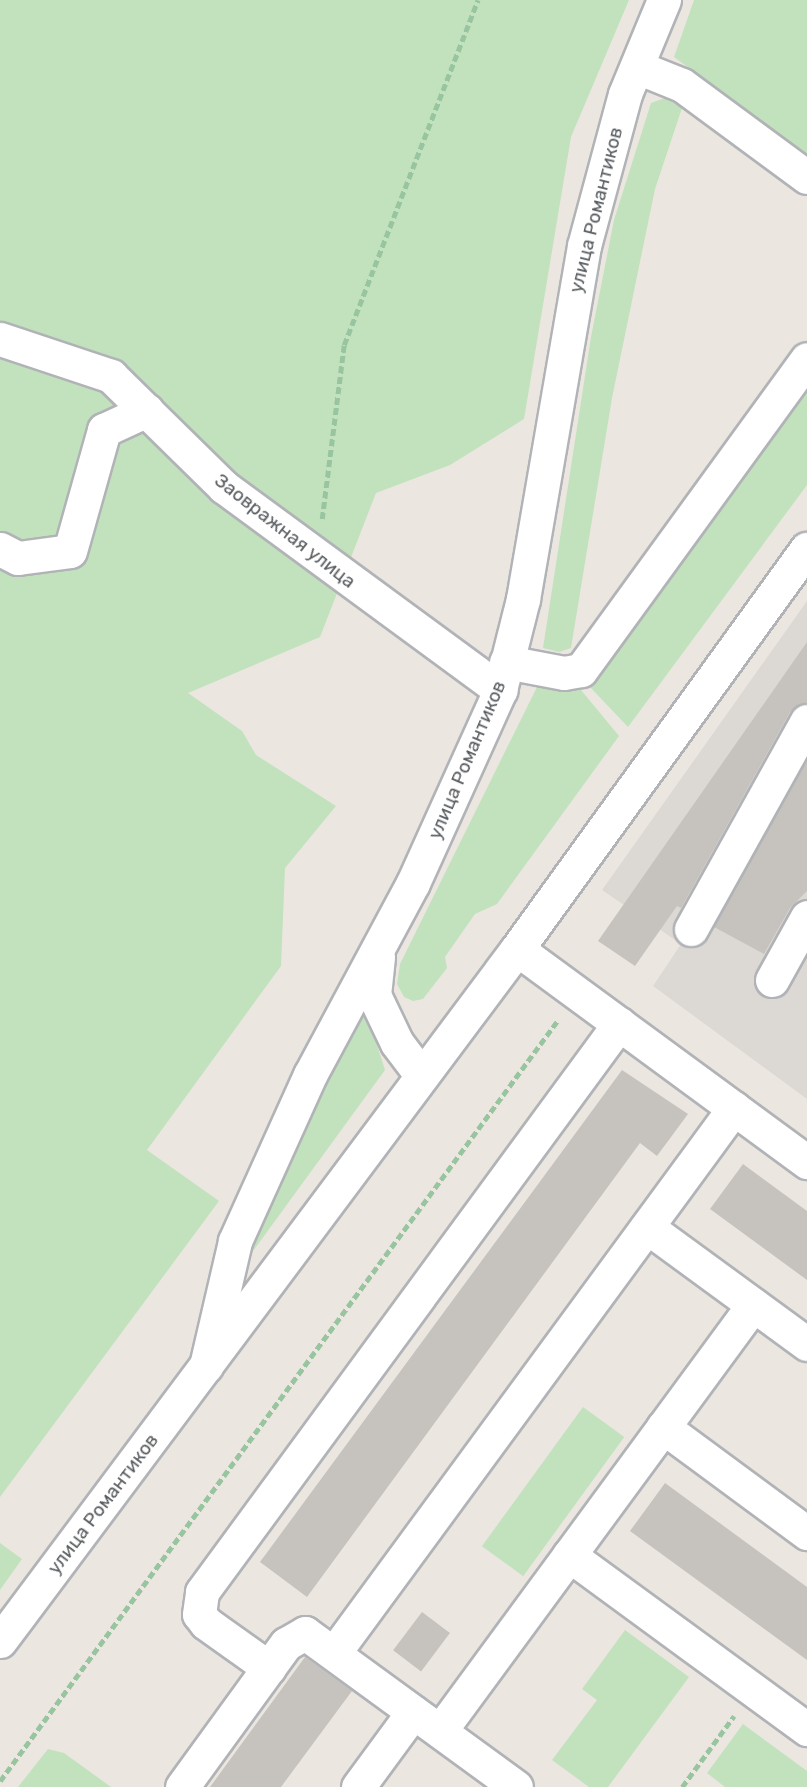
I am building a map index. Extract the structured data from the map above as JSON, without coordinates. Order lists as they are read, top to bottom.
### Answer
{
  "streets": {
    "street": ["улица Романтиков", "Заовражная улица"]
  },
  "crossings": [
    ["улица Романтиков", "Заовражная улица"]
  ]
}
